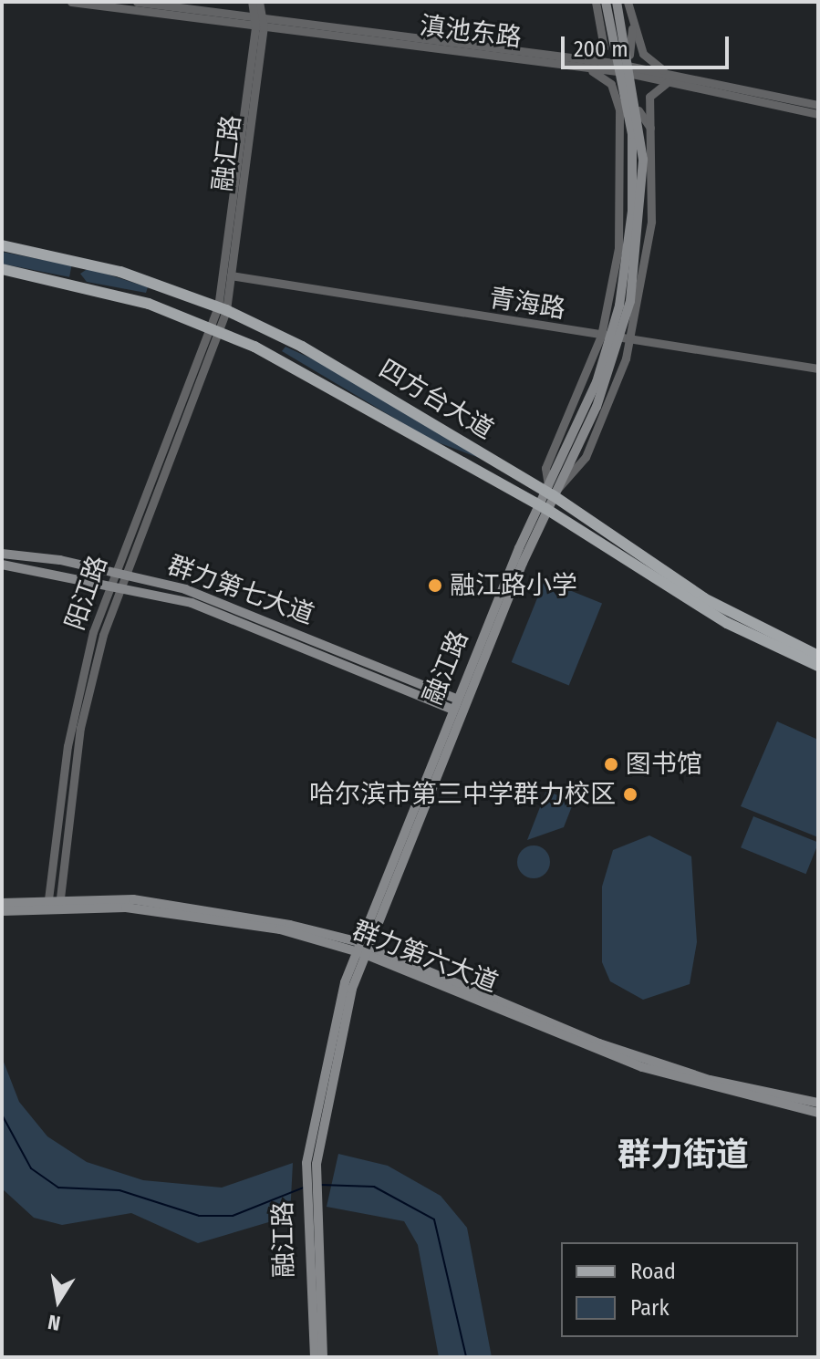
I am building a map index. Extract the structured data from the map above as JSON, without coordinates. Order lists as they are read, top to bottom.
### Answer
{
  "streets": {
    "main road": [
      "四方台大道",
      "群力第七大道",
      "融江路",
      "群力第六大道"
    ],
    "street": [
      "滇池东路",
      "融汇路",
      "青海路",
      "阳江路"
    ]
  },
  "crossings": [
    ["滇池东路", "融汇路"],
    ["滇池东路", "融江路"],
    ["融汇路", "青海路"],
    ["融汇路", "四方台大道"],
    ["融汇路", "阳江路"],
    ["青海路", "融江路"],
    ["四方台大道", "阳江路"],
    ["四方台大道", "融江路"],
    ["群力第七大道", "阳江路"],
    ["群力第七大道", "融江路"],
    ["阳江路", "群力第六大道"],
    ["融江路", "群力第六大道"]
  ],
  "districts": ["群力街道"],
  "places": ["融江路小学", "图书馆", "哈尔滨市第三中学群力校区"],
  "legend": ["Road", "Park"],
  "scale_bar": "200 m",
  "north": "bottom"
}
